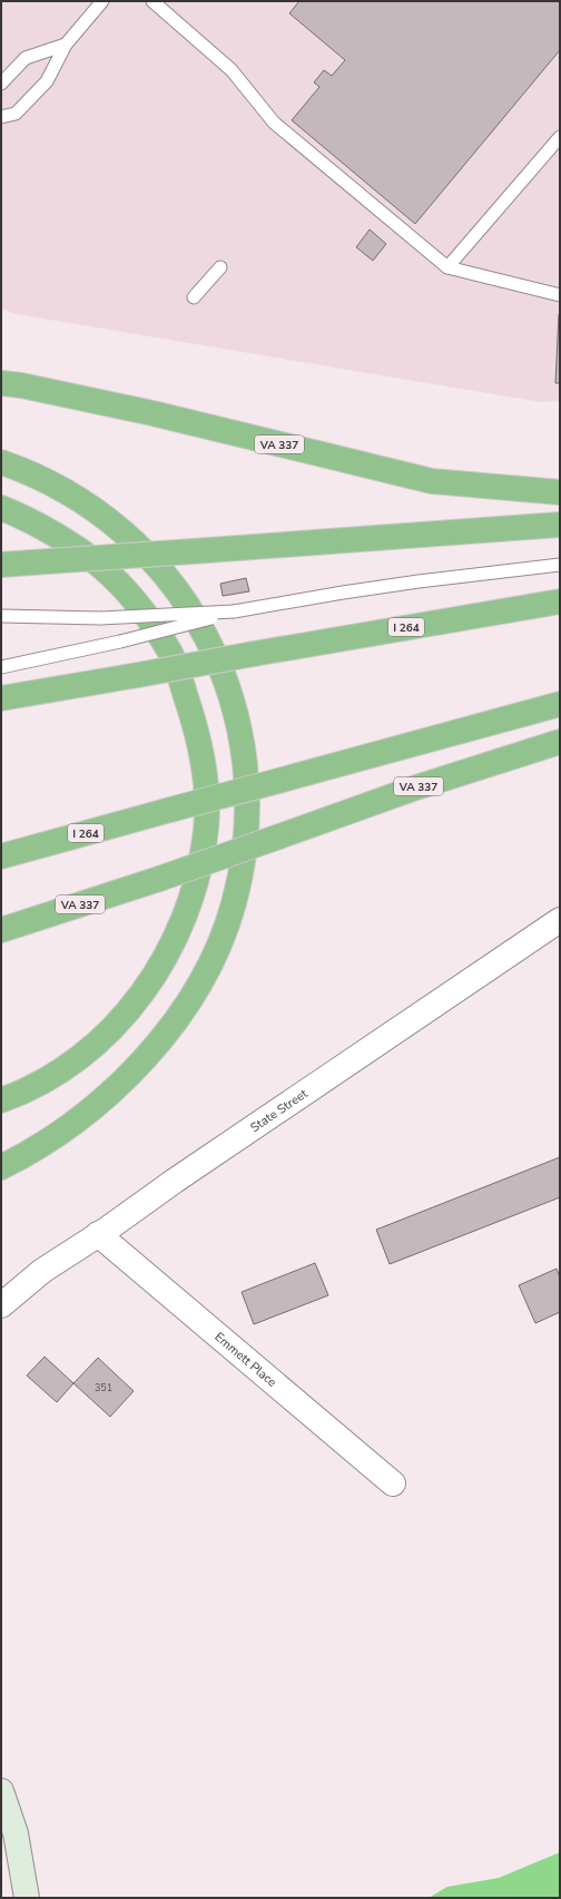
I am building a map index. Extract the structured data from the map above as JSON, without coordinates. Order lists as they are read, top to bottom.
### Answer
{
  "streets": {
    "highway": ["VA 337", "I 264"],
    "street": ["State Street", "Emmett Place"]
  },
  "crossings": [
    ["State Street", "Emmett Place"]
  ],
  "house_numbers": ["351"]
}
